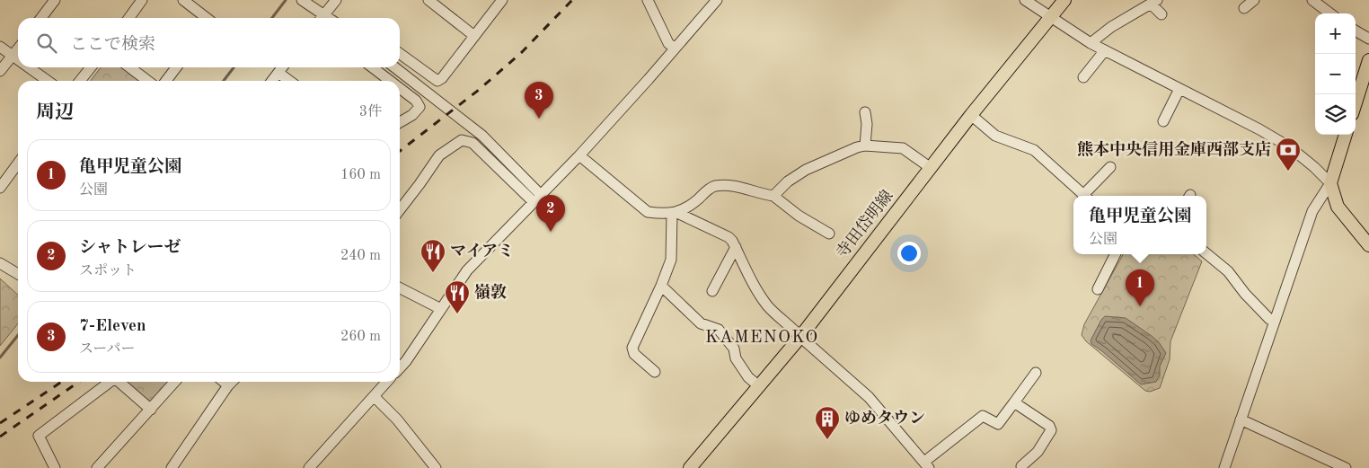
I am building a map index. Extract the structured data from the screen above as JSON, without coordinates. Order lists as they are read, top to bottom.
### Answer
{
  "streets": {
    "main road": ["寺田岱明線"]
  },
  "districts": ["KAMENOKO"],
  "places": {
    "bank": ["熊本中央信用金庫西部支店"],
    "restaurant": ["マイアミ", "嶺敦"],
    "building": ["ゆめタウン"]
  },
  "page": {
    "map_buttons": ["+", "−"],
    "search": "ここで検索",
    "heading": ["周辺", "3件"],
    "pins": ["3", "2", "1"],
    "list": [
      {
        "mark": "1",
        "name": "亀甲児童公園",
        "note": "公園",
        "value": "160 m"
      },
      {
        "mark": "2",
        "name": "シャトレーゼ",
        "note": "スポット",
        "value": "240 m"
      },
      {
        "mark": "3",
        "name": "7-Eleven",
        "note": "スーパー",
        "value": "260 m"
      }
    ],
    "popup": ["亀甲児童公園", "公園"]
  }
}
